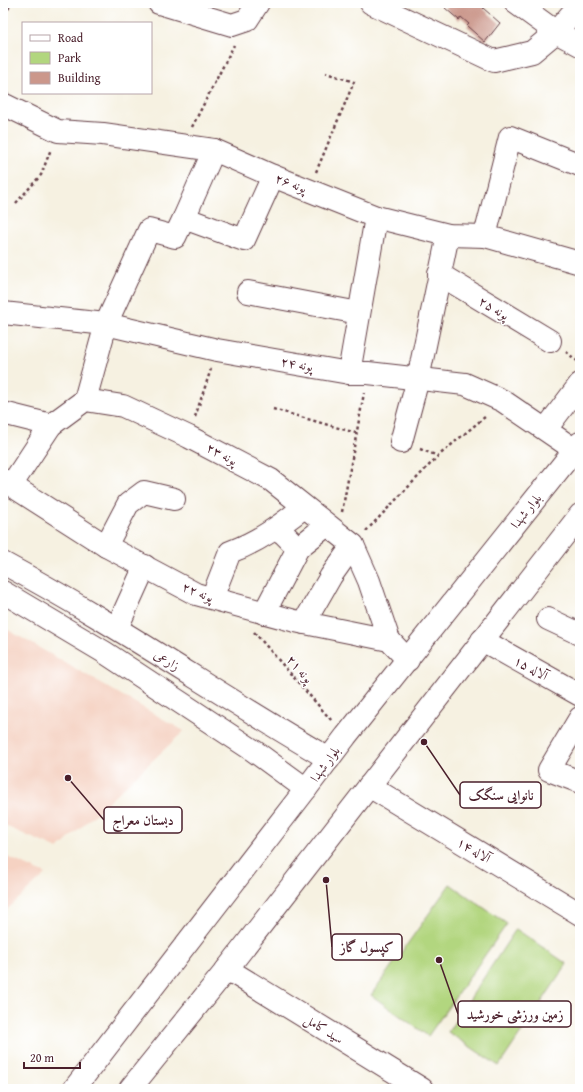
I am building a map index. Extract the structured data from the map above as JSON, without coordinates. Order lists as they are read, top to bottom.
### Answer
{
  "streets": {
    "street": [
      "پونه ۲۶",
      "پونه ۲۵",
      "پونه ۲۴",
      "پونه ۲۳",
      "بلوار شهدا",
      "پونه ۲۲",
      "زارعی",
      "آلاله ۱۵",
      "آلاله ۱۴",
      "سید کامل"
    ],
    "path": ["پونه ۲۱"]
  },
  "crossings": [
    ["پونه ۲۴", "بلوار شهدا"],
    ["پونه ۲۳", "پونه ۲۲"],
    ["بلوار شهدا", "زارعی"],
    ["بلوار شهدا", "پونه ۲۱"],
    ["پونه ۲۲", "پونه ۲۱"]
  ],
  "places": [
    "نانوایی سنگک",
    "دبستان معراج",
    "کپسول گاز",
    "زمین ورزشی خورشید"
  ],
  "legend": ["Road", "Park", "Building"],
  "scale_bar": "20 m"
}
